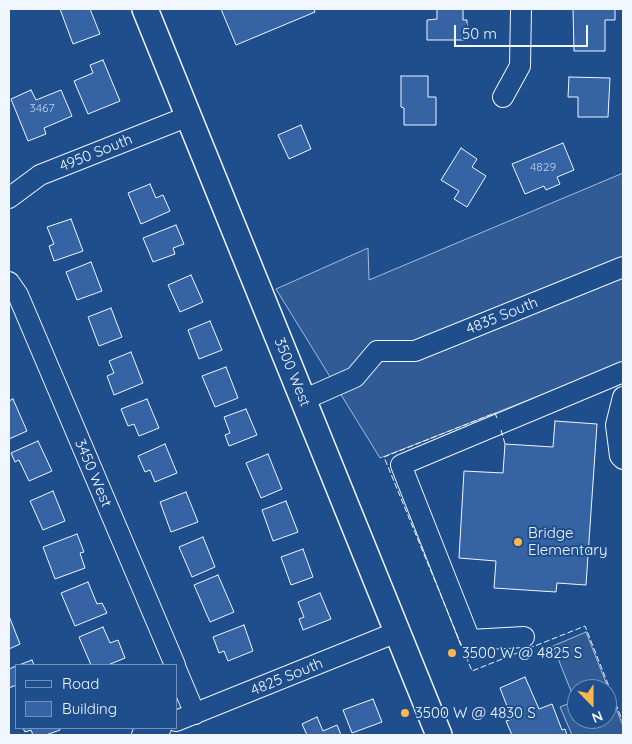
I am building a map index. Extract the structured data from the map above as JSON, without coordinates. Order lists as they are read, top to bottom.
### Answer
{
  "streets": {
    "main road": ["3500 West"],
    "street": [
      "4950 South",
      "4835 South",
      "3450 West",
      "4825 South"
    ]
  },
  "crossings": [
    ["4950 South", "3500 West"],
    ["4835 South", "3500 West"],
    ["3500 West", "4825 South"]
  ],
  "places": ["Bridge Elementary", "3500 W @ 4825 S", "3500 W @ 4830 S"],
  "house_numbers": ["3467", "4829"],
  "legend": ["Road", "Building"],
  "scale_bar": "50 m",
  "north": "bottom"
}
